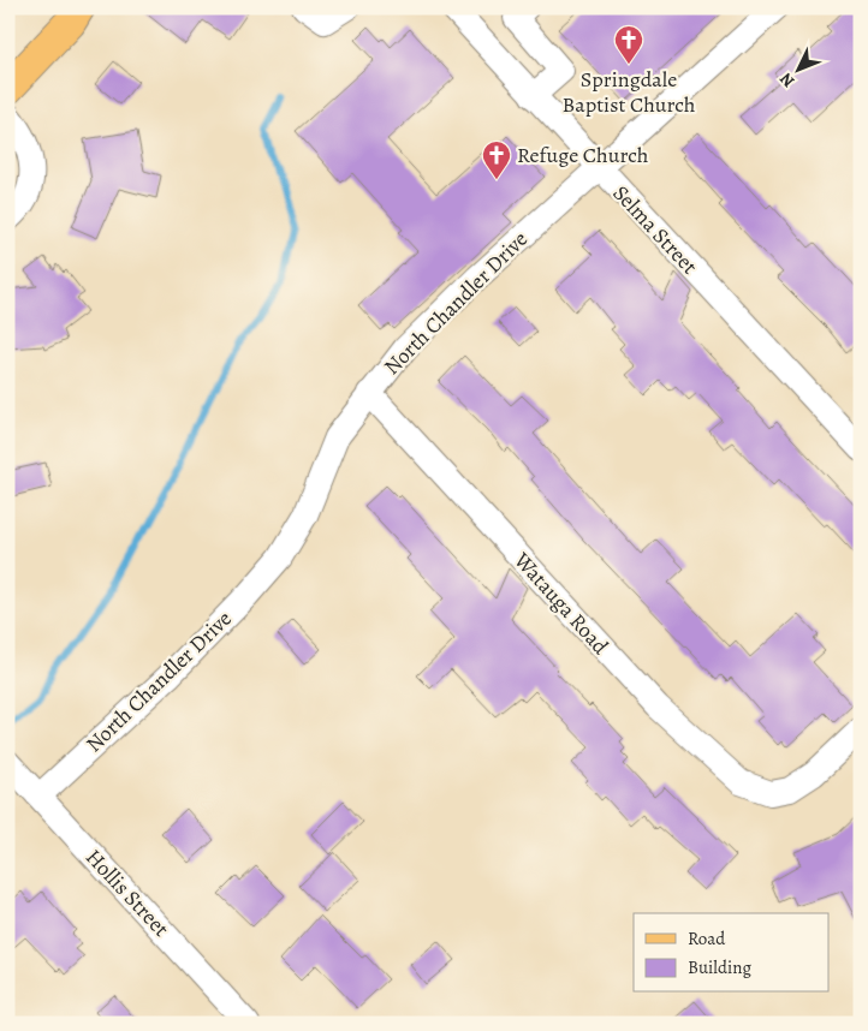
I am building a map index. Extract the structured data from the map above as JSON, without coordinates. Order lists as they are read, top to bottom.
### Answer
{
  "streets": {
    "street": [
      "Selma Street",
      "North Chandler Drive",
      "Watauga Road",
      "Hollis Street"
    ]
  },
  "crossings": [
    ["Selma Street", "North Chandler Drive"],
    ["North Chandler Drive", "Watauga Road"],
    ["North Chandler Drive", "Hollis Street"]
  ],
  "places": {
    "church": ["Springdale Baptist Church", "Refuge Church"]
  },
  "legend": ["Road", "Building"],
  "north": "bottom left"
}
